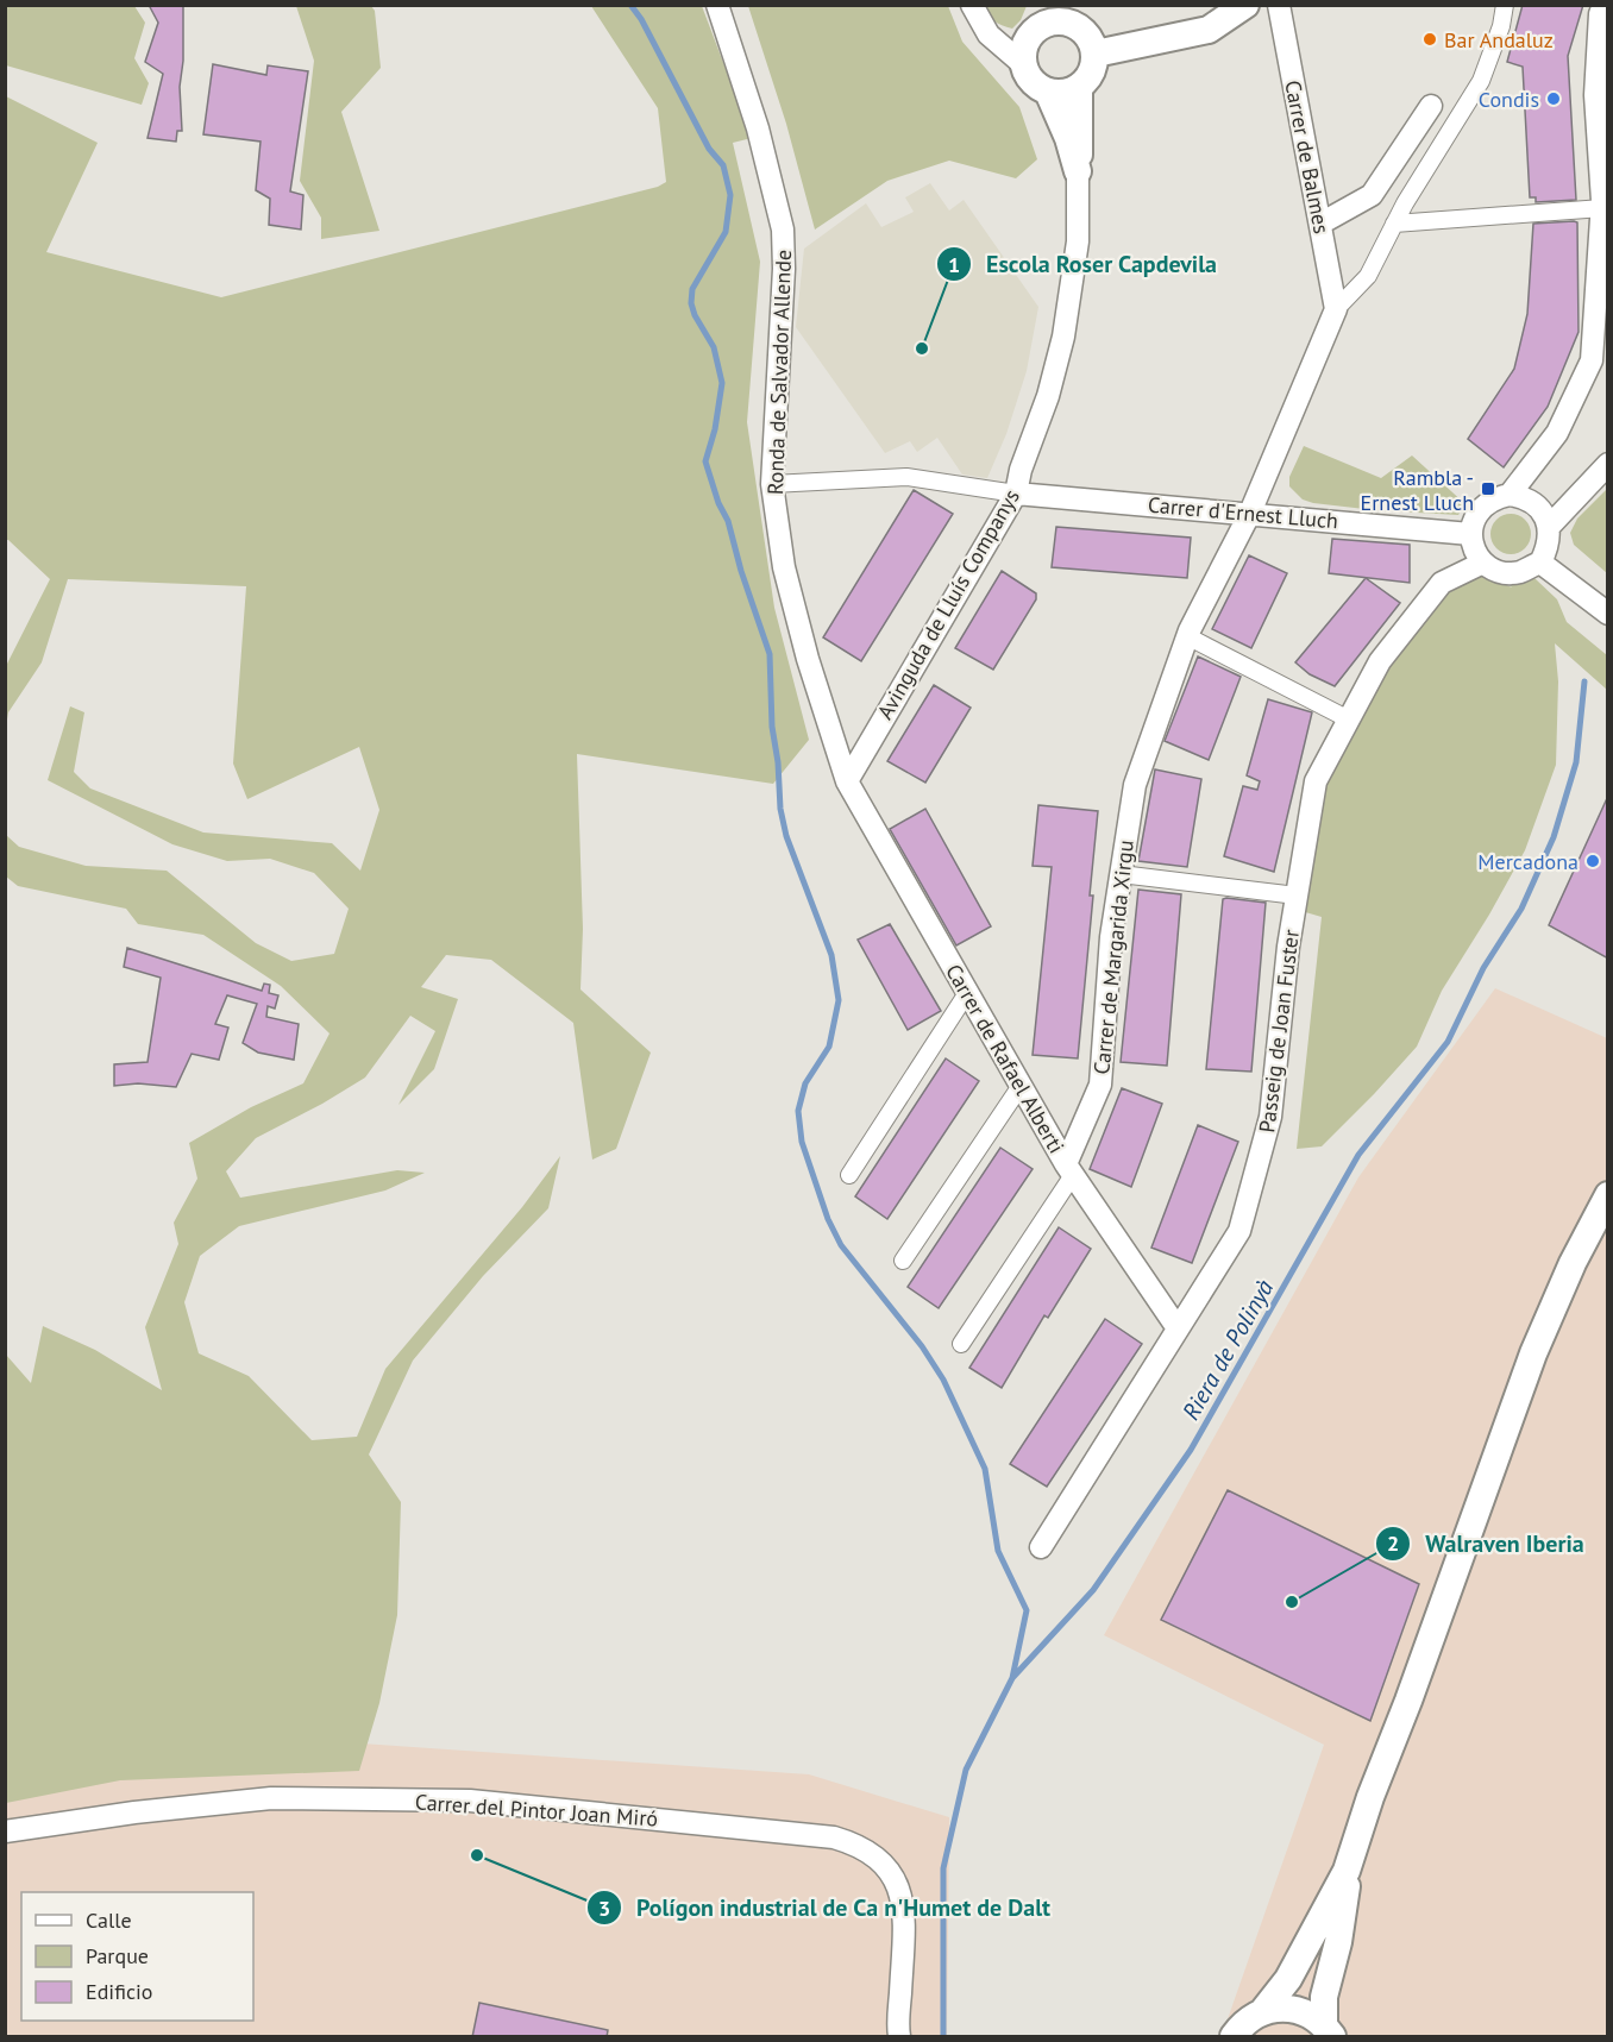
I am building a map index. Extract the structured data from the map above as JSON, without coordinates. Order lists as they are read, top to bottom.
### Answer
{
  "streets": {
    "street": [
      "Carrer de Balmes",
      "Ronda de Salvador Allende",
      "Carrer d'Ernest Lluch",
      "Avinguda de Lluís Companys",
      "Carrer de Margarida Xirgu",
      "Passeig de Joan Fuster",
      "Carrer de Rafael Alberti",
      "Carrer del Pintor Joan Miró"
    ]
  },
  "crossings": [
    ["Carrer de Balmes", "Carrer de Margarida Xirgu"],
    ["Ronda de Salvador Allende", "Avinguda de Lluís Companys"],
    ["Ronda de Salvador Allende", "Carrer de Rafael Alberti"],
    ["Carrer d'Ernest Lluch", "Avinguda de Lluís Companys"],
    ["Carrer d'Ernest Lluch", "Carrer de Margarida Xirgu"],
    ["Carrer d'Ernest Lluch", "Passeig de Joan Fuster"],
    ["Avinguda de Lluís Companys", "Carrer de Rafael Alberti"],
    ["Carrer de Margarida Xirgu", "Carrer de Rafael Alberti"],
    ["Passeig de Joan Fuster", "Carrer de Rafael Alberti"]
  ],
  "water": ["Riera de Polinyà"],
  "places": {
    "other": [
      "Bar Andaluz",
      "Condis",
      "Escola Roser Capdevila",
      "Mercadona",
      "Walraven Iberia",
      "Polígon industrial de Ca n'Humet de Dalt"
    ],
    "transit": ["Rambla - Ernest Lluch"]
  },
  "legend": ["Calle", "Parque", "Edificio"]
}
